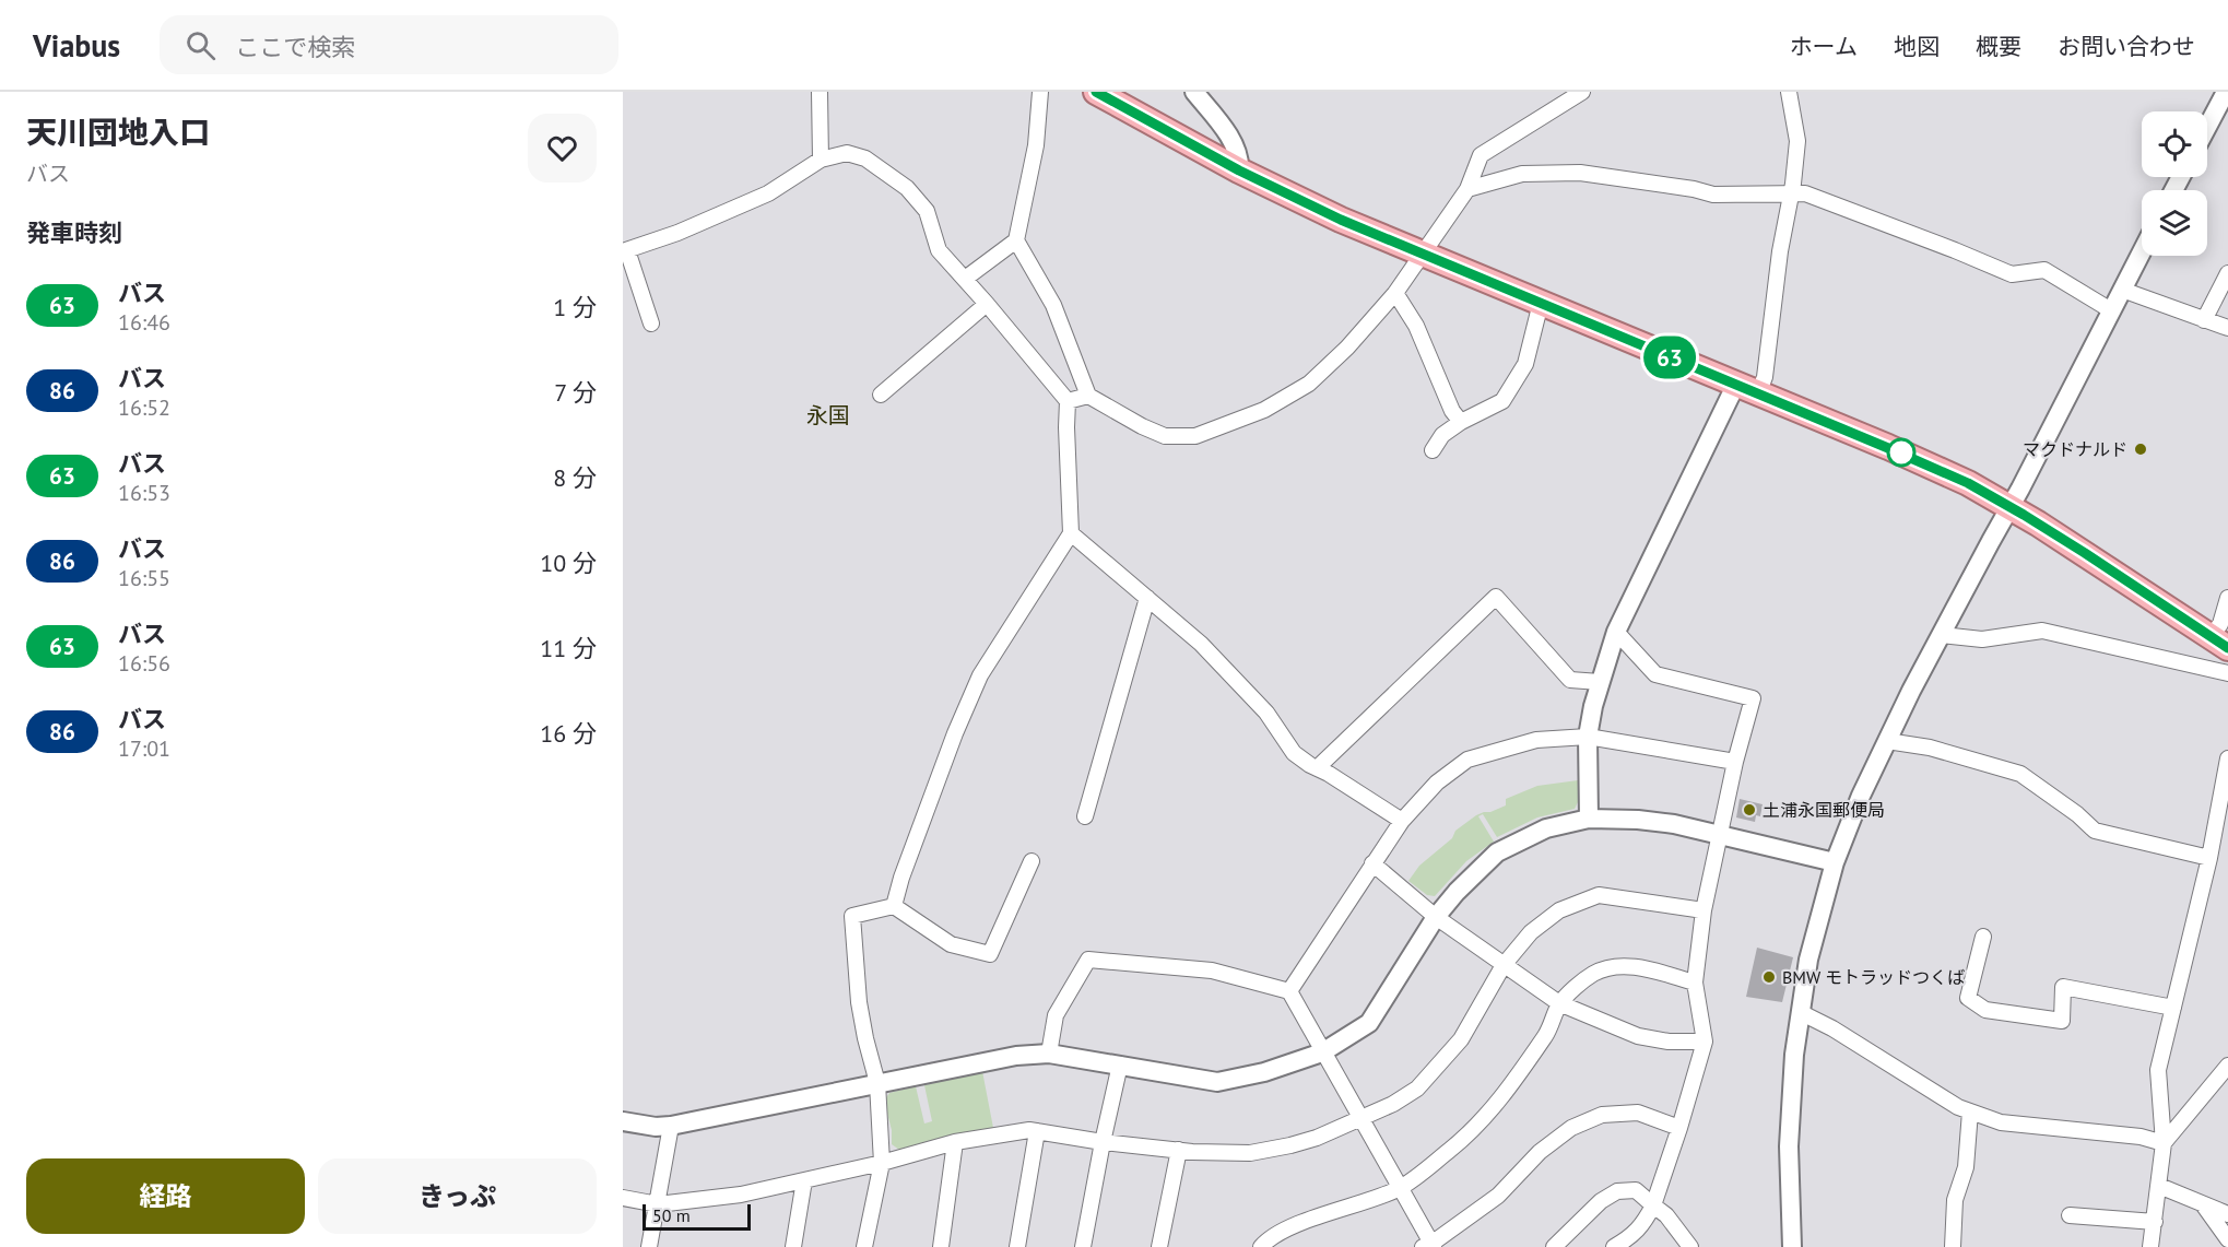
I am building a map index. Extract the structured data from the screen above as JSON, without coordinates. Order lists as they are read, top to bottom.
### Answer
{
  "districts": ["永国"],
  "places": ["マクドナルド", "土浦永国郵便局", "BMW モトラッドつくば"],
  "lines": ["bus line 63"],
  "scale_bar": "50 m",
  "page": {
    "header": "Viabus",
    "search": "ここで検索",
    "nav": [
      "ホーム",
      "地図",
      "概要",
      "お問い合わせ"
    ],
    "heading": [
      ["天川団地入口", "バス"],
      "発車時刻"
    ],
    "on_map": "63",
    "list": [
      {
        "mark": "63",
        "name": "バス",
        "note": "16:46",
        "value": "1 分"
      },
      {
        "mark": "86",
        "name": "バス",
        "note": "16:52",
        "value": "7 分"
      },
      {
        "mark": "63",
        "name": "バス",
        "note": "16:53",
        "value": "8 分"
      },
      {
        "mark": "86",
        "name": "バス",
        "note": "16:55",
        "value": "10 分"
      },
      {
        "mark": "63",
        "name": "バス",
        "note": "16:56",
        "value": "11 分"
      },
      {
        "mark": "86",
        "name": "バス",
        "note": "17:01",
        "value": "16 分"
      }
    ],
    "buttons": ["経路", "きっぷ"],
    "scale": "50 m"
  }
}
